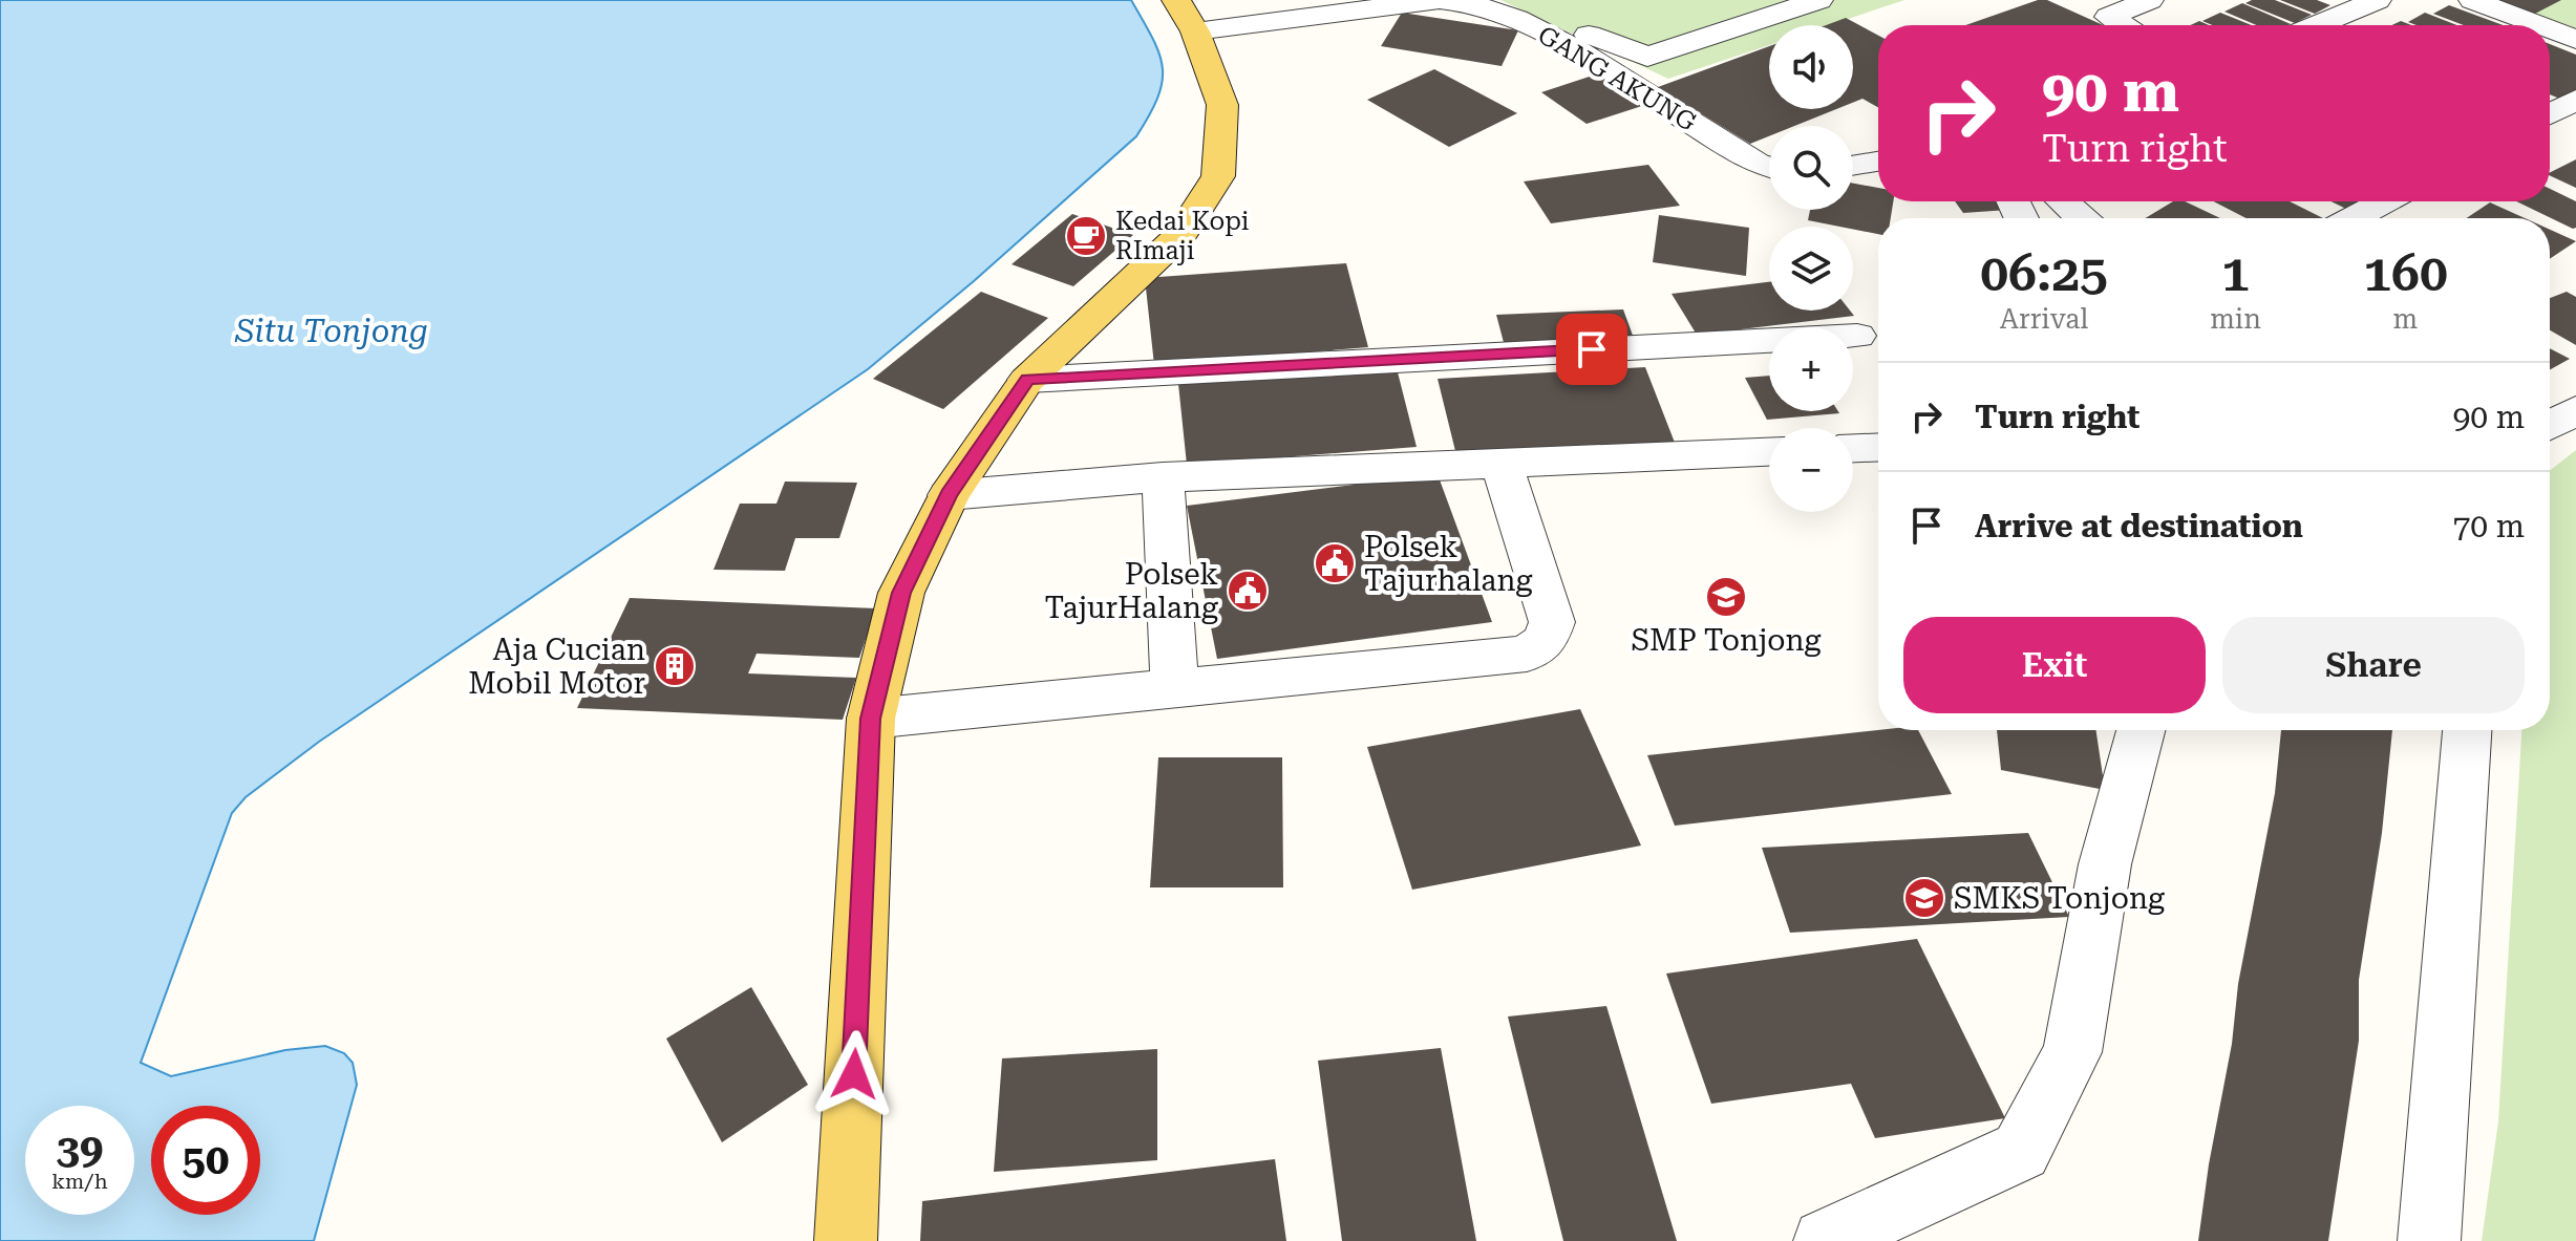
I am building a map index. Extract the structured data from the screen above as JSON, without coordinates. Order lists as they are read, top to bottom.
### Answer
{
  "streets": {
    "street": ["GANG AKUNG"]
  },
  "water": ["Situ Tonjong"],
  "places": {
    "cafe": ["Kedai Kopi RImaji"],
    "public building": ["Polsek Tajurhalang", "Polsek TajurHalang"],
    "school or university": ["SMP Tonjong", "SMKS Tonjong"],
    "building": ["Aja Cucian Mobil Motor"]
  },
  "page": {
    "map_buttons": ["+", "−"],
    "turn": ["90 m", "Turn right"],
    "eta": [
      "06:25",
      "Arrival",
      "1",
      "min",
      "160",
      "m"
    ],
    "list": [
      {
        "name": "Turn right",
        "value": "90 m"
      },
      {
        "name": "Arrive at destination",
        "value": "70 m"
      }
    ],
    "buttons": ["Exit", "Share"],
    "speed": "39 km/h",
    "limit": "50"
  }
}
